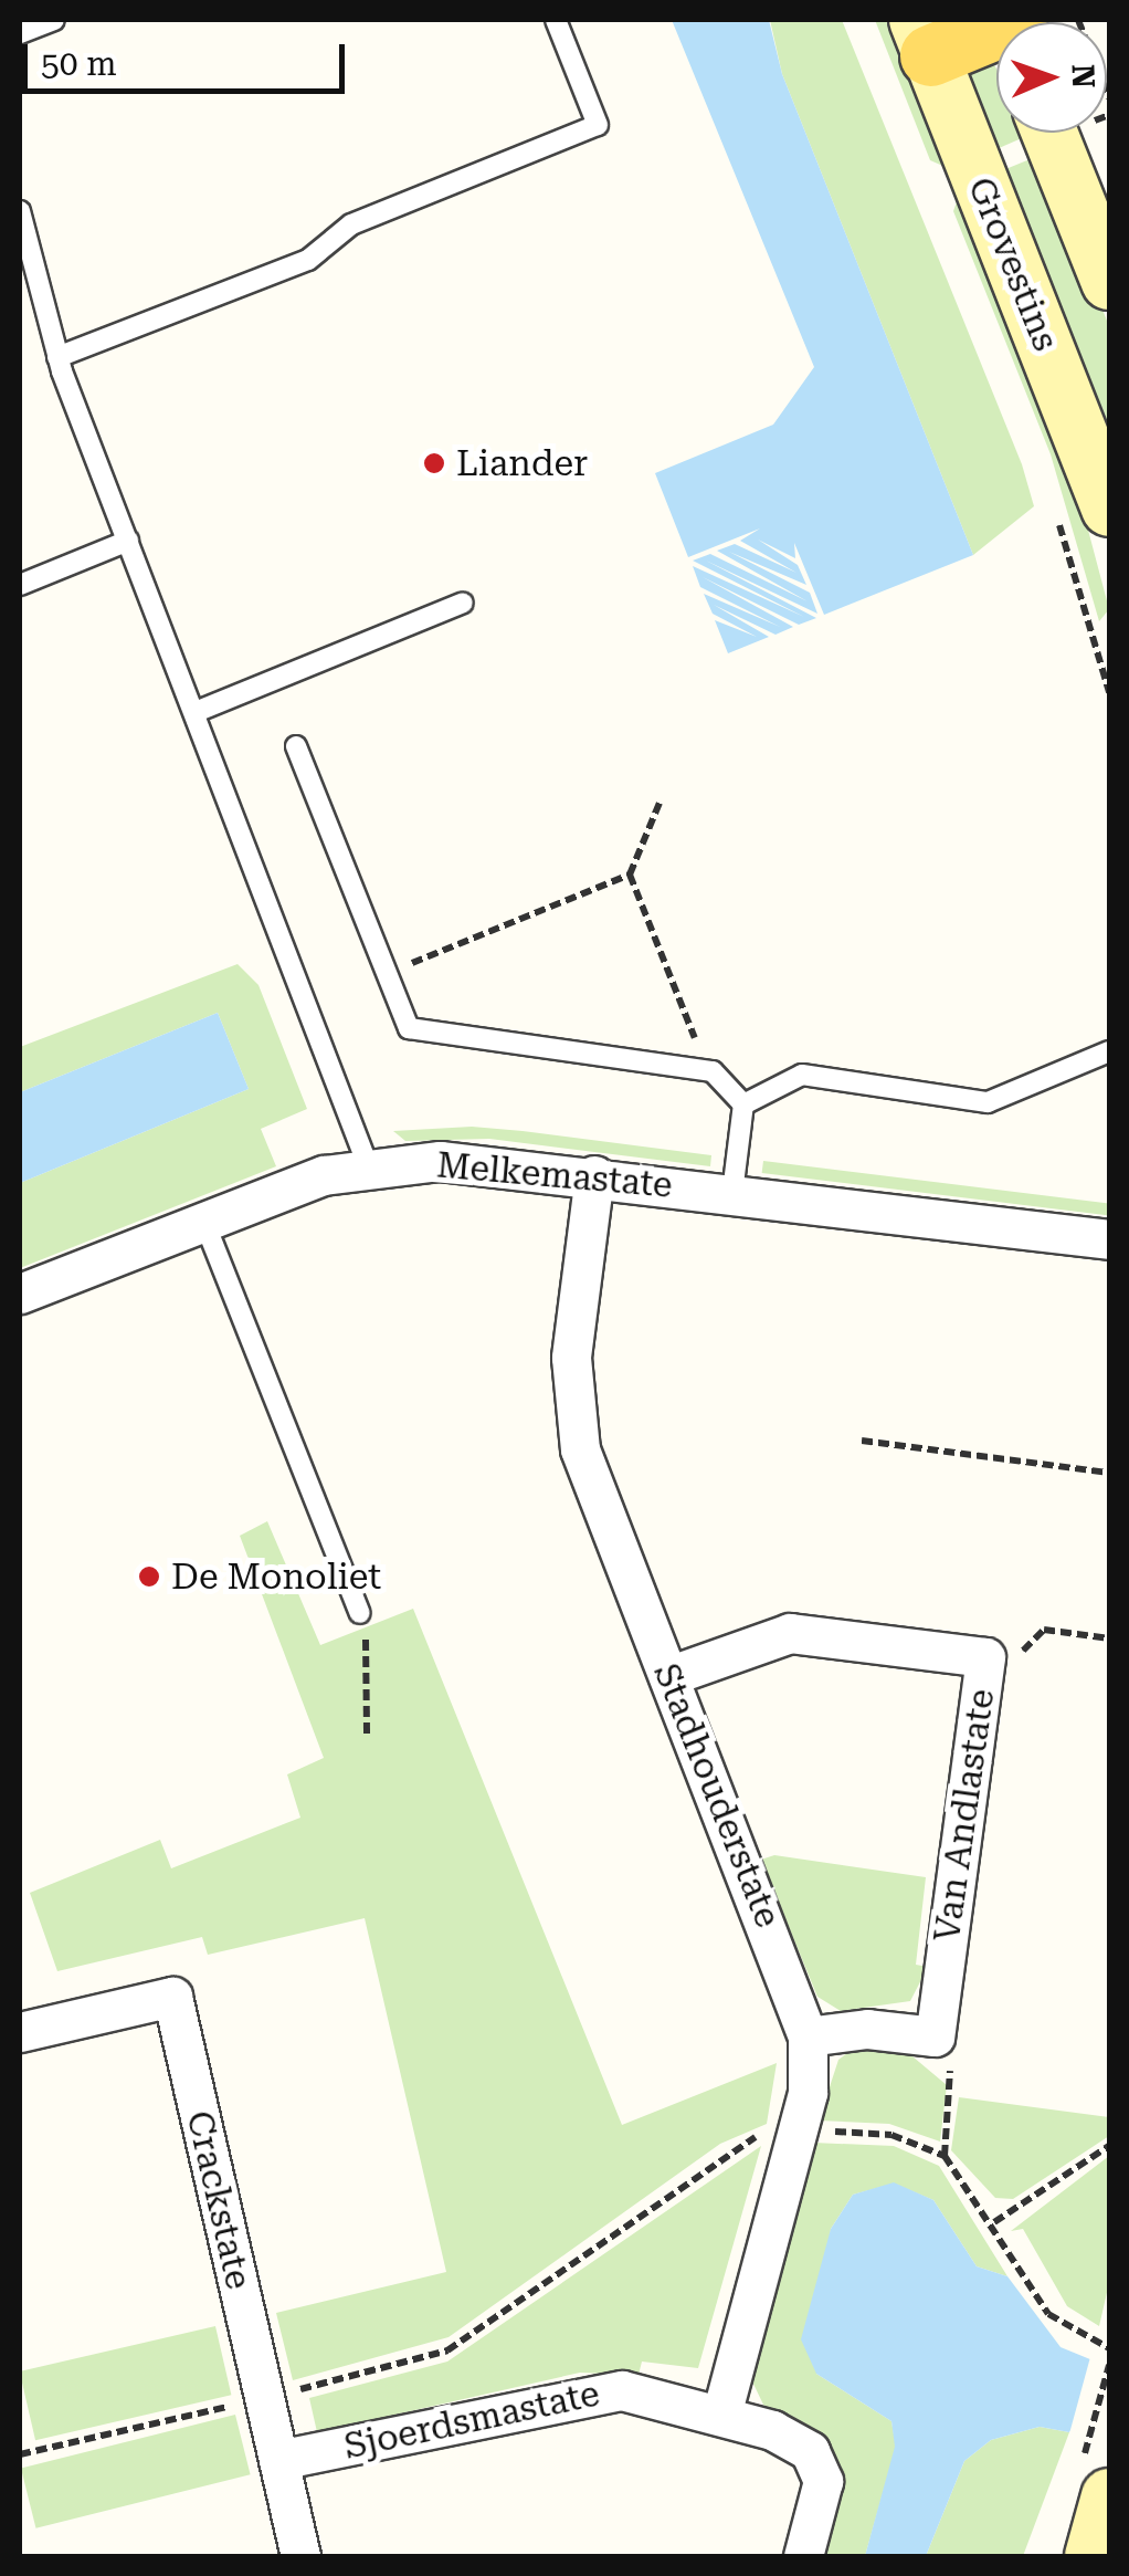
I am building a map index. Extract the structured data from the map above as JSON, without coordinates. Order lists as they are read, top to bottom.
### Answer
{
  "streets": {
    "main road": ["Grovestins"],
    "street": [
      "Melkemastate",
      "Stadhouderstate",
      "Van Andlastate",
      "Crackstate",
      "Sjoerdsmastate"
    ]
  },
  "crossings": [
    ["Melkemastate", "Stadhouderstate"],
    ["Stadhouderstate", "Van Andlastate"],
    ["Stadhouderstate", "Sjoerdsmastate"],
    ["Crackstate", "Sjoerdsmastate"]
  ],
  "places": ["Liander", "De Monoliet"],
  "scale_bar": "50 m",
  "north": "right"
}
